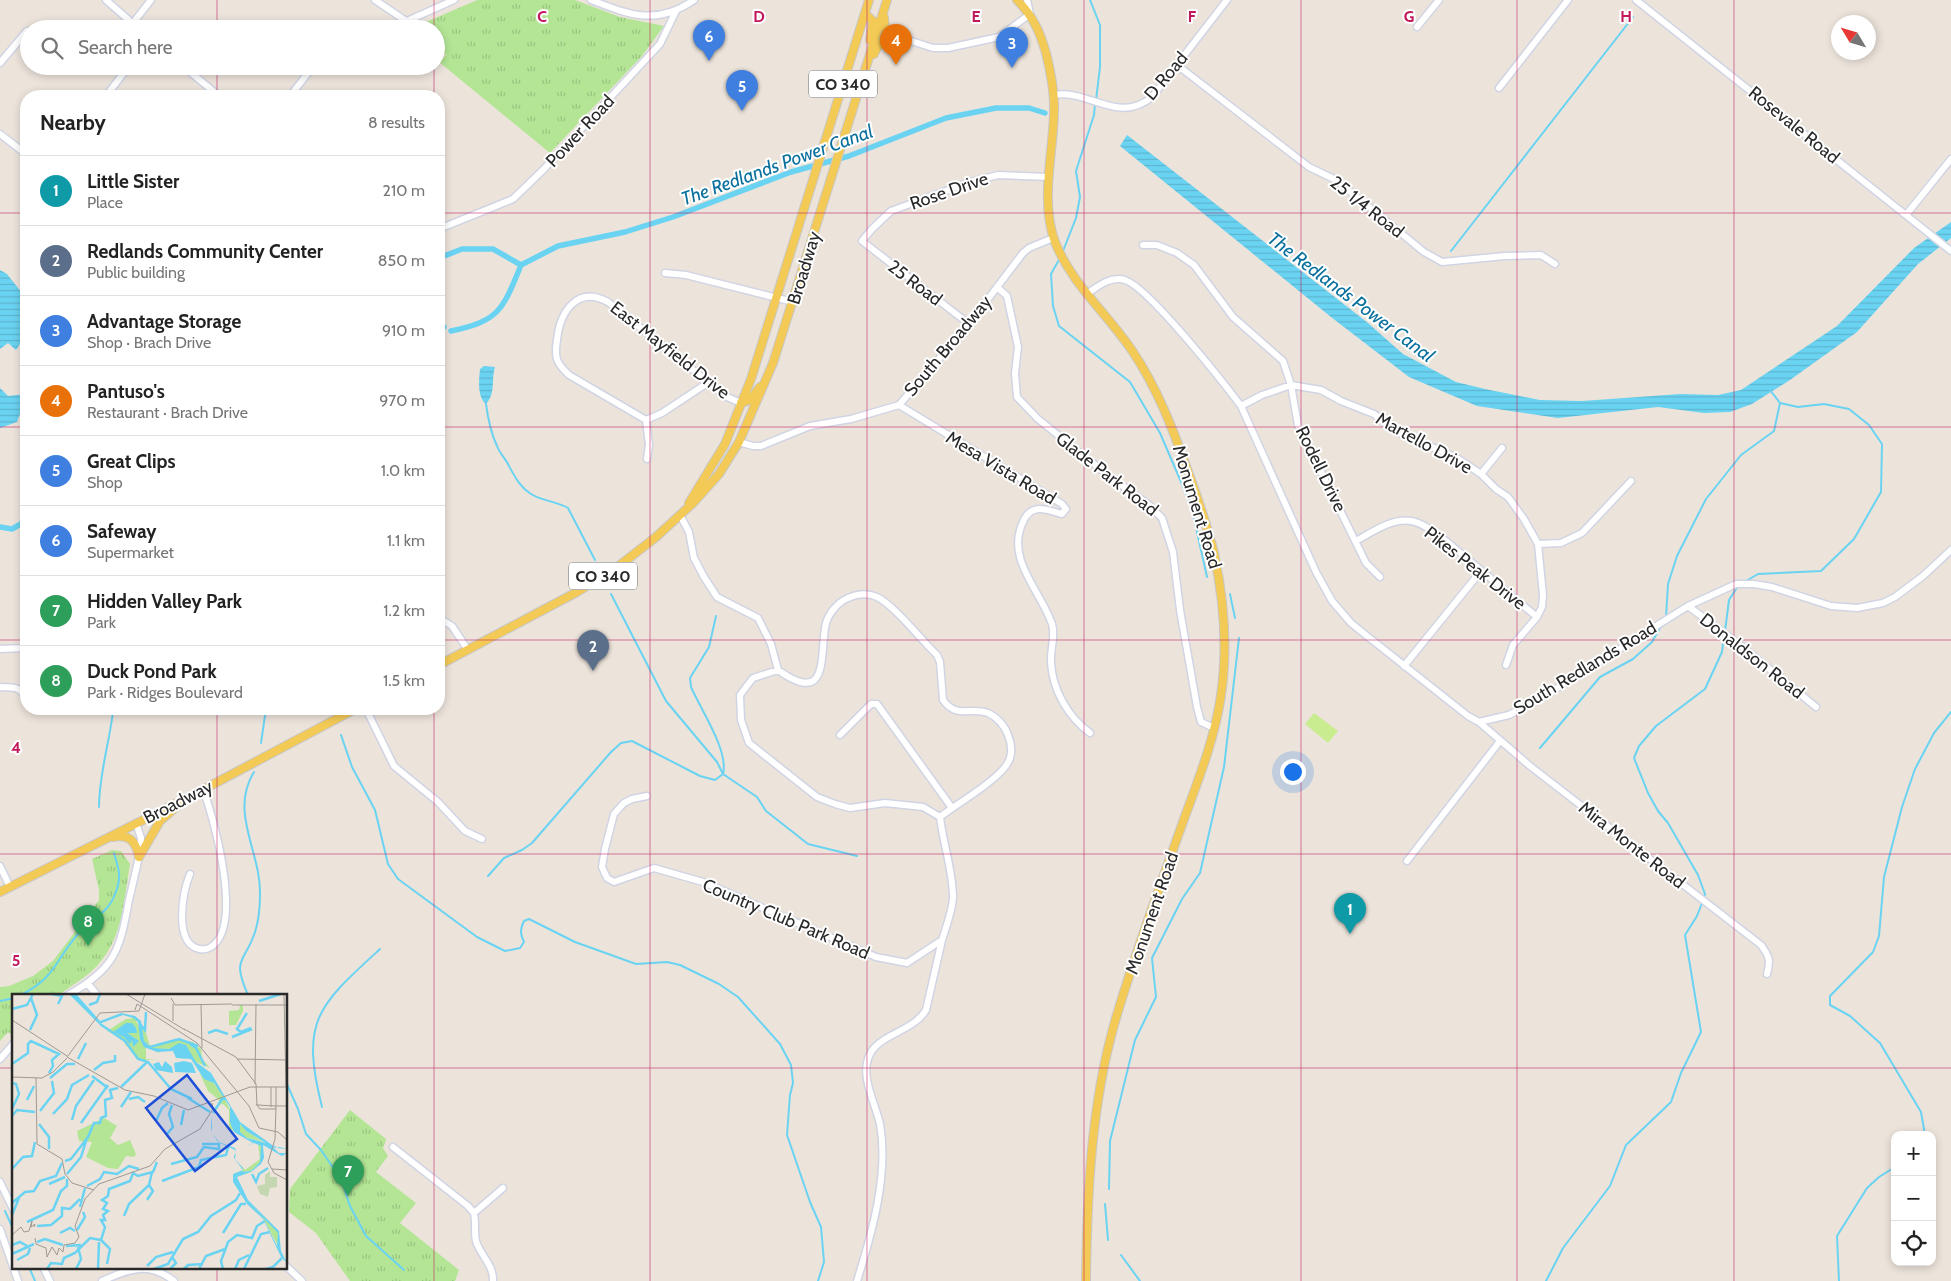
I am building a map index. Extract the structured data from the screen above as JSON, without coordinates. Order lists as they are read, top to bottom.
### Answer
{
  "streets": {
    "main road": ["CO 340", "Broadway", "Monument Road"],
    "street": [
      "D Road",
      "Rosevale Road",
      "Power Road",
      "Rose Drive",
      "25 1/4 Road",
      "25 Road",
      "South Broadway",
      "East Mayfield Drive",
      "Martello Drive",
      "Mesa Vista Road",
      "Rodell Drive",
      "Glade Park Road",
      "Pikes Peak Drive",
      "Donaldson Road",
      "South Redlands Road",
      "Mira Monte Road",
      "Country Club Park Road"
    ]
  },
  "crossings": [
    ["D Road", "25 1/4 Road"],
    ["D Road", "Monument Road"],
    ["Rose Drive", "25 Road"],
    ["Rose Drive", "Monument Road"],
    ["Broadway", "South Broadway"],
    ["Broadway", "East Mayfield Drive"],
    ["25 Road", "South Broadway"],
    ["South Broadway", "Mesa Vista Road"],
    ["South Broadway", "Glade Park Road"],
    ["South Broadway", "Monument Road"],
    ["Martello Drive", "Rodell Drive"],
    ["Martello Drive", "Pikes Peak Drive"],
    ["Rodell Drive", "Pikes Peak Drive"],
    ["Glade Park Road", "Monument Road"],
    ["Donaldson Road", "South Redlands Road"],
    ["South Redlands Road", "Mira Monte Road"]
  ],
  "water": ["The Redlands Power Canal"],
  "north": "top left",
  "page": {
    "pins": [
      "6",
      "4",
      "3",
      "5",
      "2",
      "1",
      "8",
      "7"
    ],
    "search": "Search here",
    "heading": ["Nearby", "8 results"],
    "list": [
      {
        "mark": "1",
        "name": "Little Sister",
        "note": "Place",
        "value": "210 m"
      },
      {
        "mark": "2",
        "name": "Redlands Community Center",
        "note": "Public building",
        "value": "850 m"
      },
      {
        "mark": "3",
        "name": "Advantage Storage",
        "note": "Shop · Brach Drive",
        "value": "910 m"
      },
      {
        "mark": "4",
        "name": "Pantuso's",
        "note": "Restaurant · Brach Drive",
        "value": "970 m"
      },
      {
        "mark": "5",
        "name": "Great Clips",
        "note": "Shop",
        "value": "1.0 km"
      },
      {
        "mark": "6",
        "name": "Safeway",
        "note": "Supermarket",
        "value": "1.1 km"
      },
      {
        "mark": "7",
        "name": "Hidden Valley Park",
        "note": "Park",
        "value": "1.2 km"
      },
      {
        "mark": "8",
        "name": "Duck Pond Park",
        "note": "Park · Ridges Boulevard",
        "value": "1.5 km"
      }
    ],
    "map_buttons": ["+", "−"]
  },
  "grid": {
    "columns": [
      "C",
      "D",
      "E",
      "F",
      "G",
      "H"
    ],
    "rows": ["4", "5"]
  }
}
